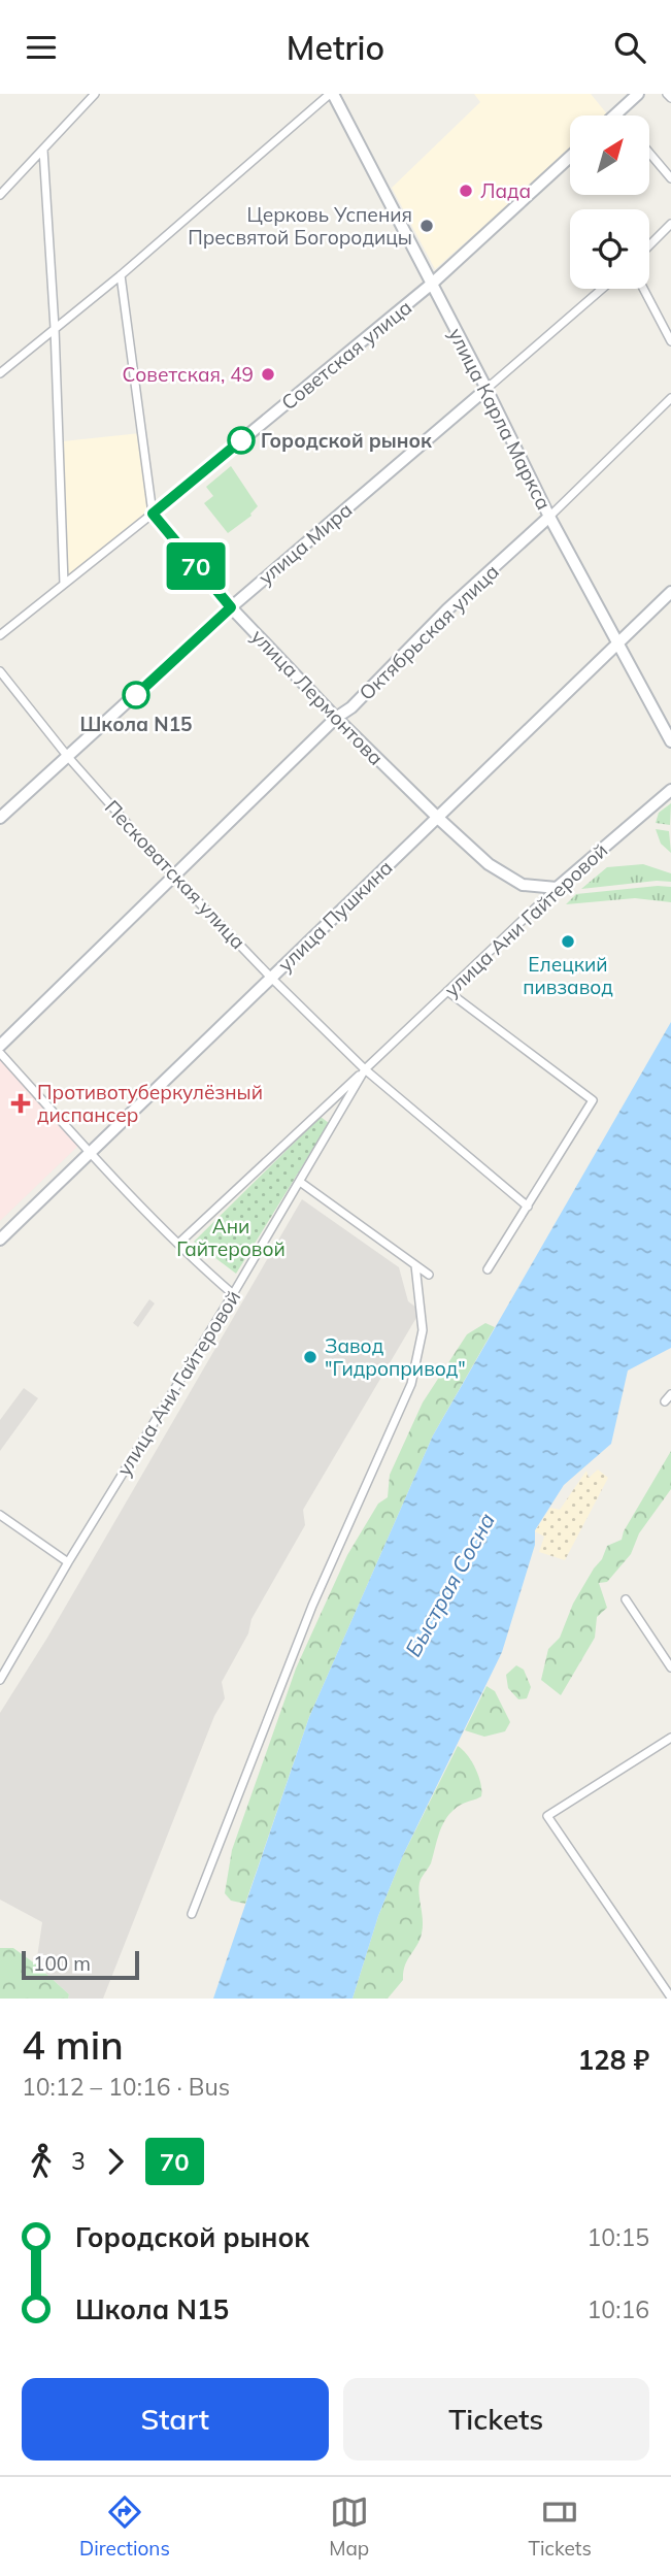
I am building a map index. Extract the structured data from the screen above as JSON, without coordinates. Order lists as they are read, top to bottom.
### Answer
{
  "streets": {
    "street": [
      "Советская улица",
      "улица Карла Маркса",
      "улица Мира",
      "Октябрьская улица",
      "улица Лермонтова",
      "Песковатская улица",
      "улица Пушкина",
      "улица Ани Гайтеровой"
    ]
  },
  "crossings": [
    ["Советская улица", "улица Карла Маркса"],
    ["Советская улица", "улица Лермонтова"],
    ["улица Карла Маркса", "улица Мира"],
    ["улица Карла Маркса", "Октябрьская улица"],
    ["улица Карла Маркса", "улица Пушкина"],
    ["улица Мира", "улица Лермонтова"],
    ["улица Мира", "Песковатская улица"],
    ["Октябрьская улица", "улица Лермонтова"],
    ["Октябрьская улица", "Песковатская улица"],
    ["улица Лермонтова", "улица Пушкина"],
    ["улица Лермонтова", "улица Ани Гайтеровой"],
    ["Песковатская улица", "улица Пушкина"],
    ["Песковатская улица", "улица Ани Гайтеровой"]
  ],
  "water": ["Быстрая Сосна"],
  "parks": ["Ани Гайтеровой"],
  "places": {
    "other": [
      "Лада",
      "Церковь Успения Пресвятой Богородицы",
      "Советская, 49",
      "Городской рынок",
      "Школа N15",
      "Елецкий пивзавод",
      "Завод \"Гидропривод\""
    ],
    "health": ["Противотуберкулёзный диспансер"]
  },
  "lines": ["bus line 70"],
  "scale_bar": "100 m",
  "north": "top right",
  "page": {
    "header": "Metrio",
    "on_map": "70",
    "scale": "100 m",
    "heading": ["4 min", "10:12 – 10:16 · Bus", "128 ₽"],
    "legs": ["3", "70"],
    "list": [
      {
        "name": "Городской рынок",
        "value": "10:15"
      },
      {
        "name": "Школа N15",
        "value": "10:16"
      }
    ],
    "buttons": ["Start", "Tickets"],
    "tabs": ["Directions", "Map", "Tickets"]
  }
}
